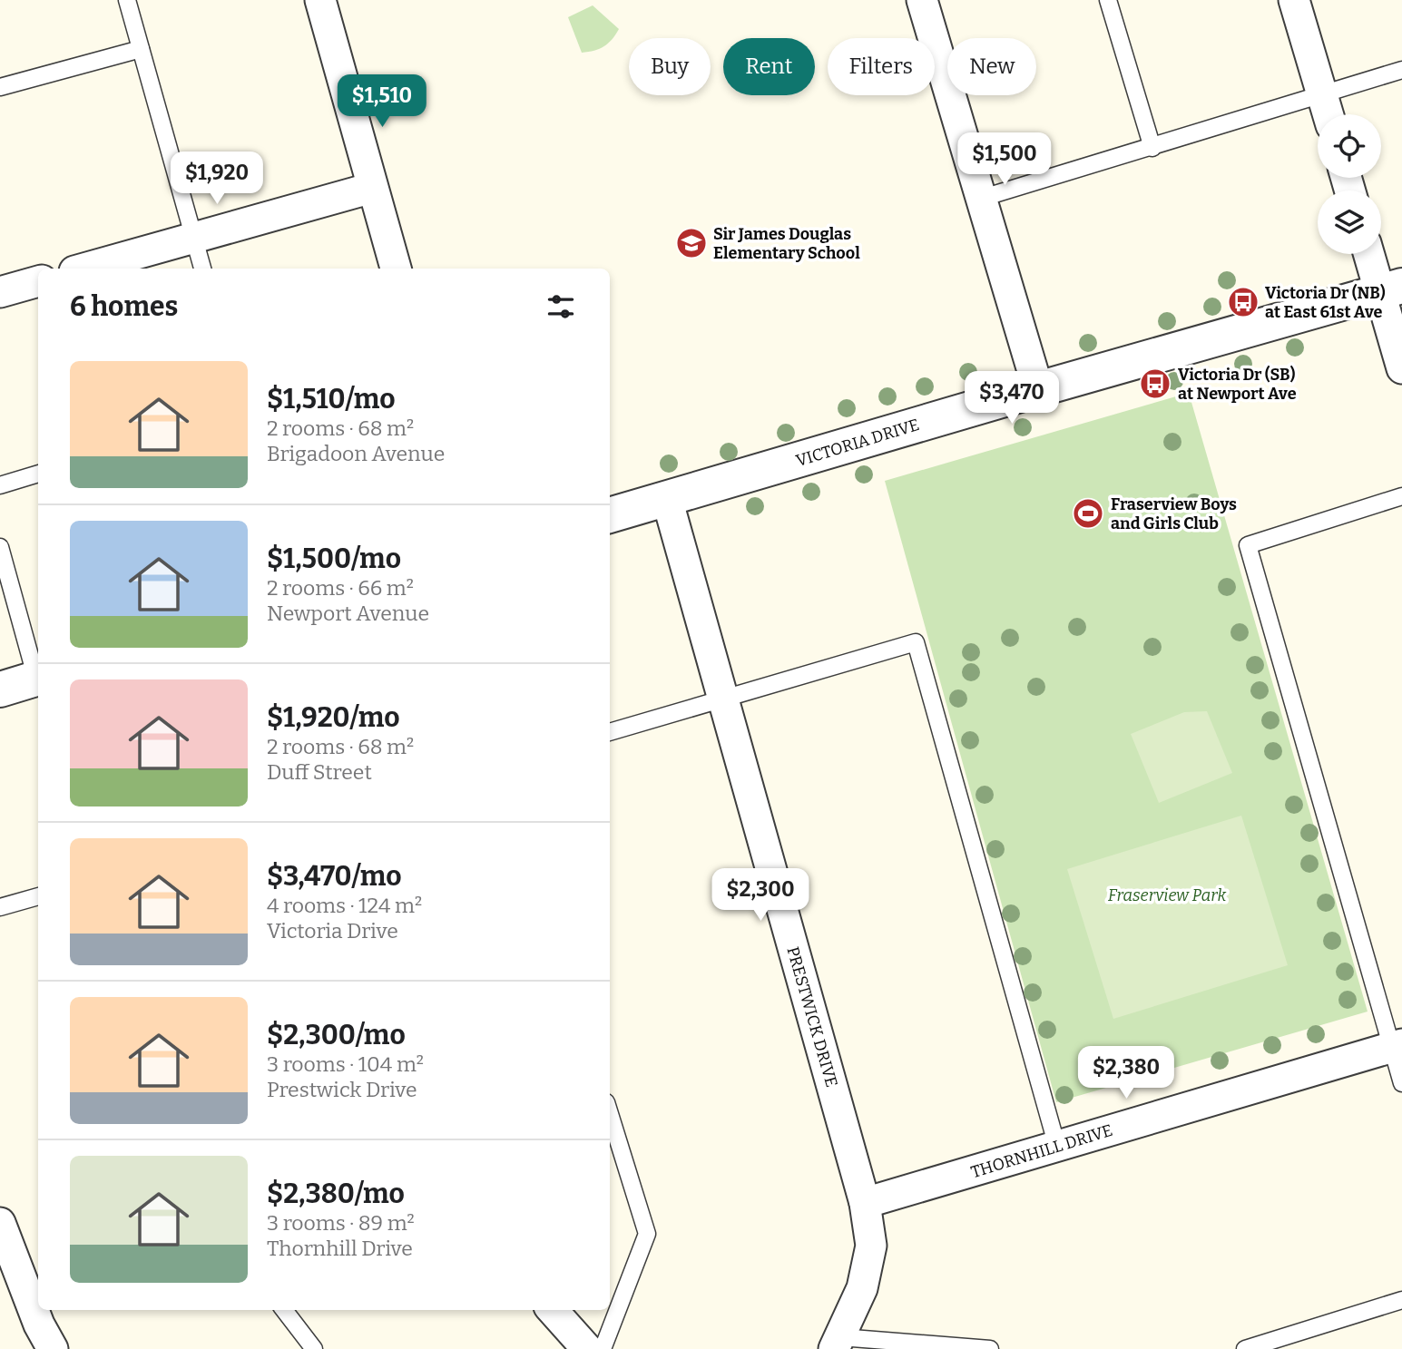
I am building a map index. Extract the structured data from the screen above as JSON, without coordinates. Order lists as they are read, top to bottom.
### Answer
{
  "streets": {
    "street": ["VICTORIA DRIVE", "PRESTWICK DRIVE", "THORNHILL DRIVE"]
  },
  "crossings": [
    ["VICTORIA DRIVE", "PRESTWICK DRIVE"],
    ["PRESTWICK DRIVE", "THORNHILL DRIVE"]
  ],
  "parks": ["Fraserview Park"],
  "places": {
    "school or university": ["Sir James Douglas Elementary School"],
    "bus stop": ["Victoria Dr (NB) at East 61st Ave", "Victoria Dr (SB) at Newport Ave"],
    "sports": ["Fraserview Boys and Girls Club"]
  },
  "page": {
    "chip": [
      "Buy",
      "Rent",
      "Filters",
      "New"
    ],
    "price": [
      "$1,510",
      "$1,500",
      "$1,920",
      "$3,470",
      "$2,300",
      "$2,380"
    ],
    "heading": "6 homes",
    "list": [
      {
        "name": "$1,510/mo",
        "note": "2 rooms · 68 m² · Brigadoon Avenue"
      },
      {
        "name": "$1,500/mo",
        "note": "2 rooms · 66 m² · Newport Avenue"
      },
      {
        "name": "$1,920/mo",
        "note": "2 rooms · 68 m² · Duff Street"
      },
      {
        "name": "$3,470/mo",
        "note": "4 rooms · 124 m² · Victoria Drive"
      },
      {
        "name": "$2,300/mo",
        "note": "3 rooms · 104 m² · Prestwick Drive"
      },
      {
        "name": "$2,380/mo",
        "note": "3 rooms · 89 m² · Thornhill Drive"
      }
    ]
  }
}
